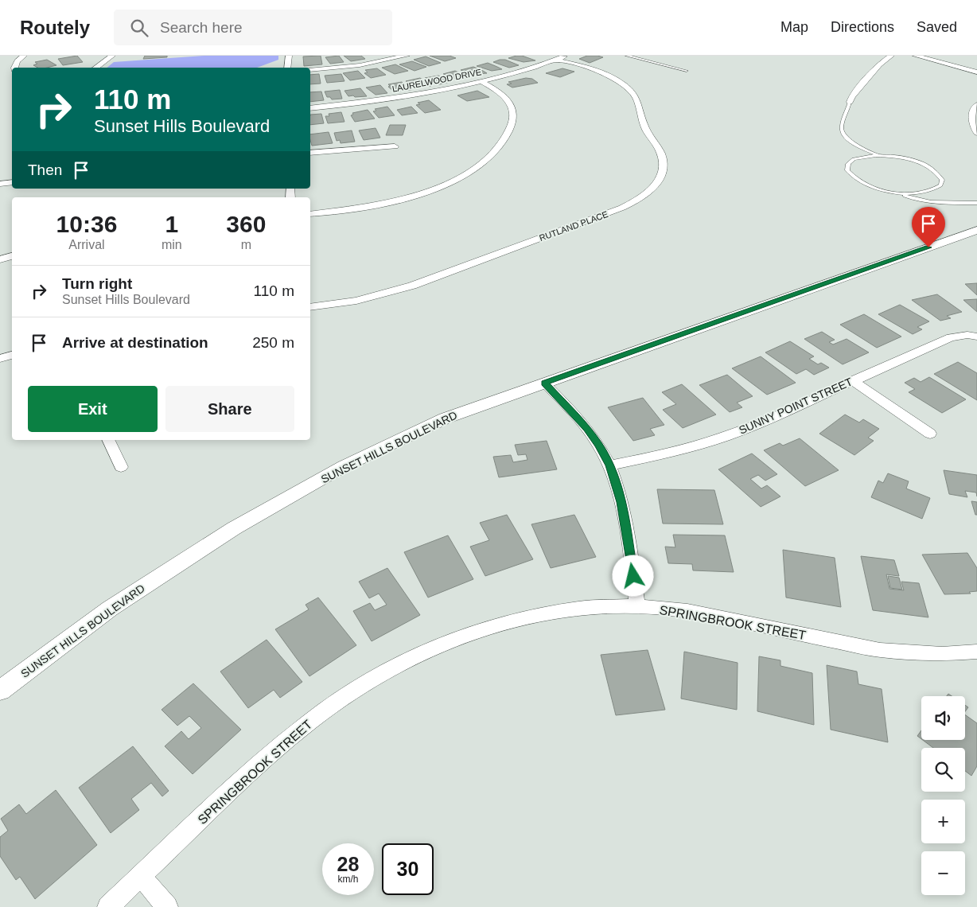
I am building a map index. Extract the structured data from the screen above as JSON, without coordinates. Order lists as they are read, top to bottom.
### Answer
{
  "streets": {
    "street": [
      "LAURELWOOD DRIVE",
      "RUTLAND PLACE",
      "SUNNY POINT STREET",
      "SUNSET HILLS BOULEVARD",
      "SPRINGBROOK STREET"
    ]
  },
  "crossings": [
    ["LAURELWOOD DRIVE", "RUTLAND PLACE"]
  ],
  "page": {
    "header": "Routely",
    "search": "Search here",
    "nav": ["Map", "Directions", "Saved"],
    "turn": ["110 m", "Sunset Hills Boulevard"],
    "then": "Then",
    "eta": [
      "10:36",
      "Arrival",
      "1",
      "min",
      "360",
      "m"
    ],
    "list": [
      {
        "name": "Turn right",
        "note": "Sunset Hills Boulevard",
        "value": "110 m"
      },
      {
        "name": "Arrive at destination",
        "value": "250 m"
      }
    ],
    "buttons": ["Exit", "Share"],
    "map_buttons": ["+", "−"],
    "speed": "28 km/h",
    "limit": "30"
  }
}
